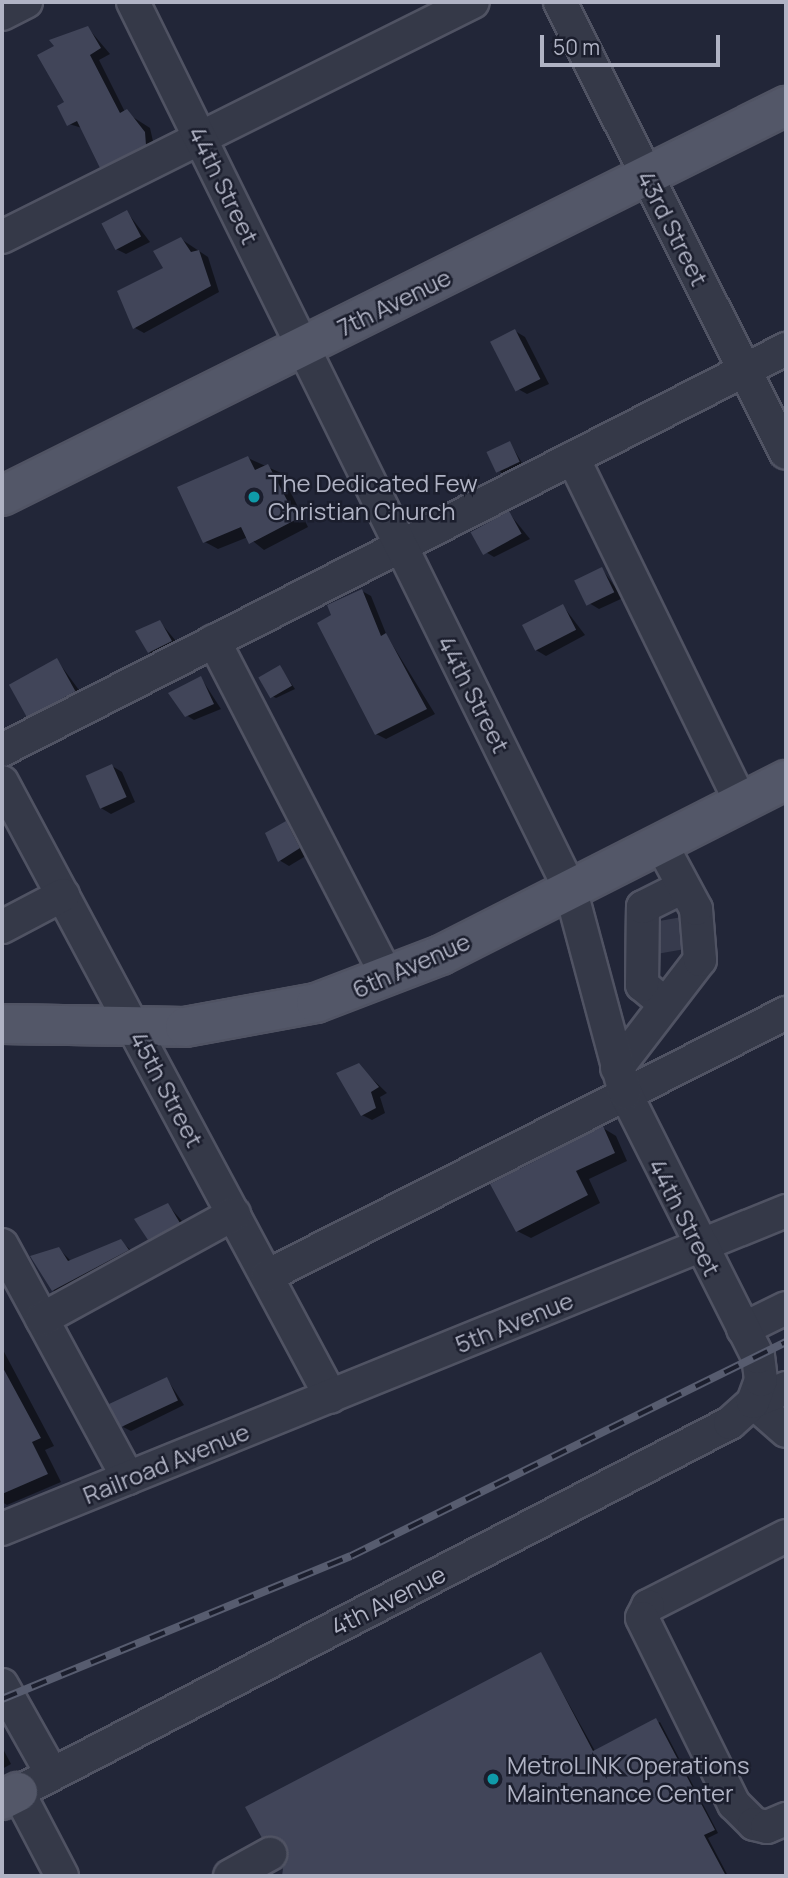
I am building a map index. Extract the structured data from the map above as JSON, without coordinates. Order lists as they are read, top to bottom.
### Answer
{
  "streets": {
    "main road": ["7th Avenue", "6th Avenue"],
    "street": [
      "44th Street",
      "43rd Street",
      "45th Street",
      "5th Avenue",
      "Railroad Avenue",
      "4th Avenue"
    ]
  },
  "crossings": [
    ["44th Street", "7th Avenue"],
    ["44th Street", "6th Avenue"],
    ["44th Street", "5th Avenue"],
    ["44th Street", "4th Avenue"],
    ["43rd Street", "7th Avenue"],
    ["6th Avenue", "45th Street"],
    ["45th Street", "5th Avenue"],
    ["45th Street", "Railroad Avenue"],
    ["5th Avenue", "Railroad Avenue"]
  ],
  "places": ["The Dedicated Few Christian Church", "MetroLINK Operations Maintenance Center"],
  "scale_bar": "50 m"
}
